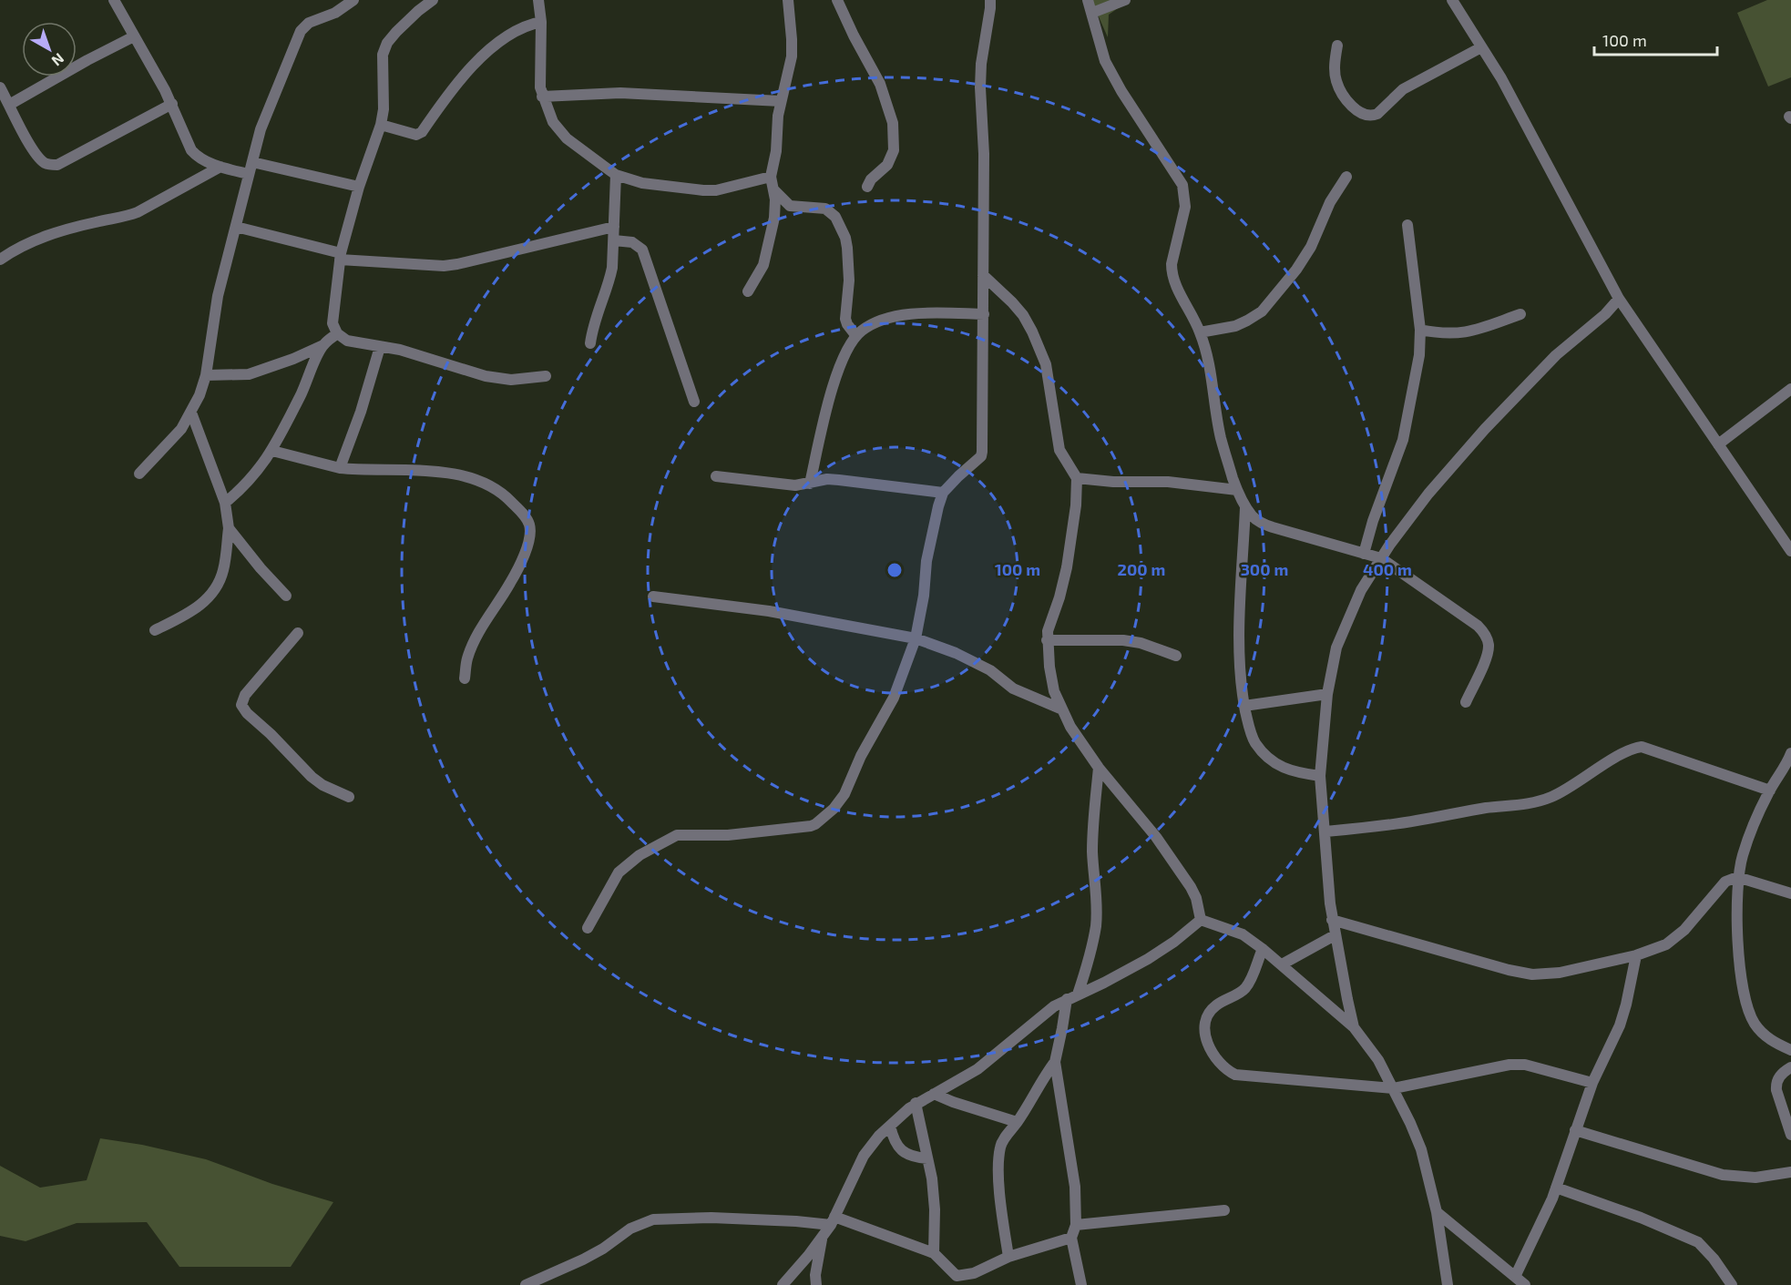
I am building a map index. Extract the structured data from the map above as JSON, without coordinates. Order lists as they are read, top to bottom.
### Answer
{
  "scale_bar": "100 m",
  "north": "bottom right",
  "rings": [
    "100 m",
    "200 m",
    "300 m",
    "400 m"
  ]
}
